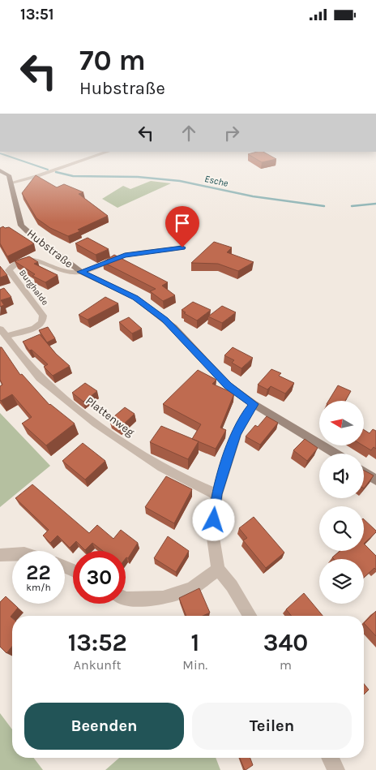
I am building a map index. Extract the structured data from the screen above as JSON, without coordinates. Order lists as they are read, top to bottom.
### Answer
{
  "streets": {
    "street": ["Hubstraße", "Burghalde", "Plattenweg"]
  },
  "crossings": [
    ["Hubstraße", "Burghalde"],
    ["Burghalde", "Plattenweg"]
  ],
  "water": ["Esche"],
  "north": "left",
  "page": {
    "status": "13:51",
    "turn": ["70 m", "Hubstraße"],
    "speed": "22 km/h",
    "limit": "30",
    "eta": [
      "13:52",
      "Ankunft",
      "1",
      "Min.",
      "340",
      "m"
    ],
    "buttons": ["Beenden", "Teilen"]
  }
}
